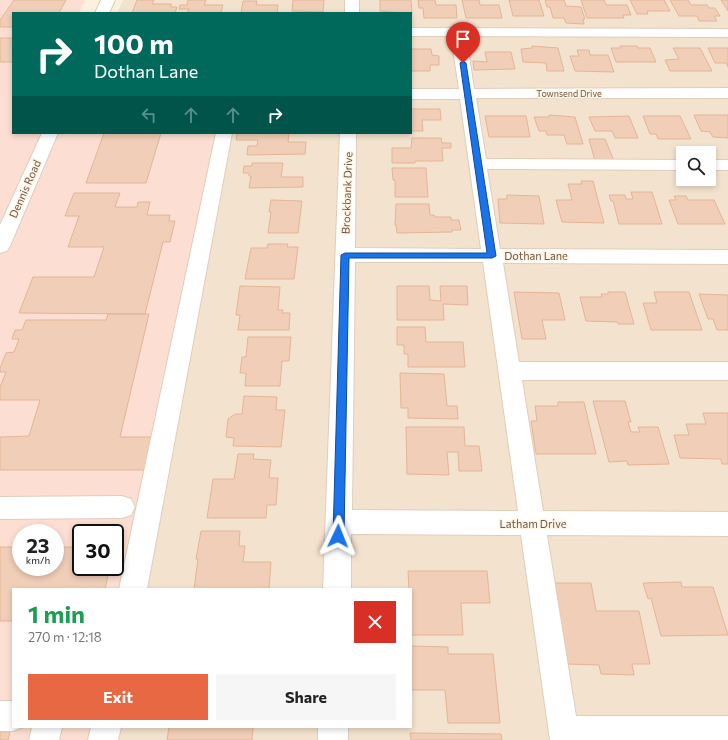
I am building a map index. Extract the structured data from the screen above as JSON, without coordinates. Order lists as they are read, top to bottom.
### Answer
{
  "streets": {
    "street": [
      "Townsend Drive",
      "Dennis Road",
      "Brockbank Drive",
      "Dothan Lane",
      "Latham Drive"
    ]
  },
  "crossings": [
    ["Brockbank Drive", "Dothan Lane"],
    ["Brockbank Drive", "Latham Drive"]
  ],
  "page": {
    "turn": ["100 m", "Dothan Lane"],
    "speed": "23 km/h",
    "limit": "30",
    "heading": ["1 min", "270 m · 12:18"],
    "buttons": ["Exit", "Share"]
  }
}
